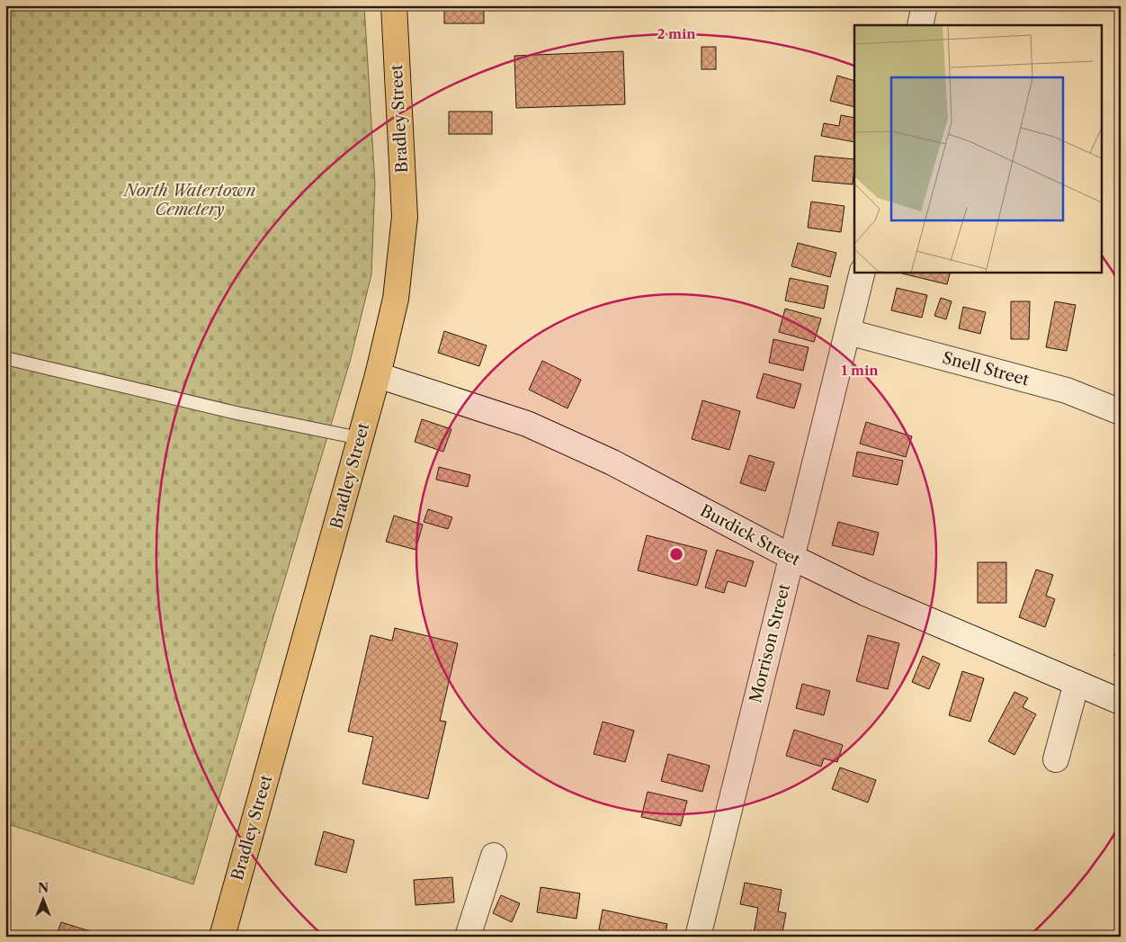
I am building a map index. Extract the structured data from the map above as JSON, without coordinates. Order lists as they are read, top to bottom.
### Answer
{
  "streets": {
    "main road": ["Bradley Street"],
    "street": ["Snell Street", "Burdick Street", "Morrison Street"]
  },
  "crossings": [
    ["Bradley Street", "Burdick Street"],
    ["Snell Street", "Morrison Street"],
    ["Burdick Street", "Morrison Street"]
  ],
  "parks": ["North Watertown Cemetery"],
  "north": "top",
  "rings": ["2 min", "1 min"]
}
